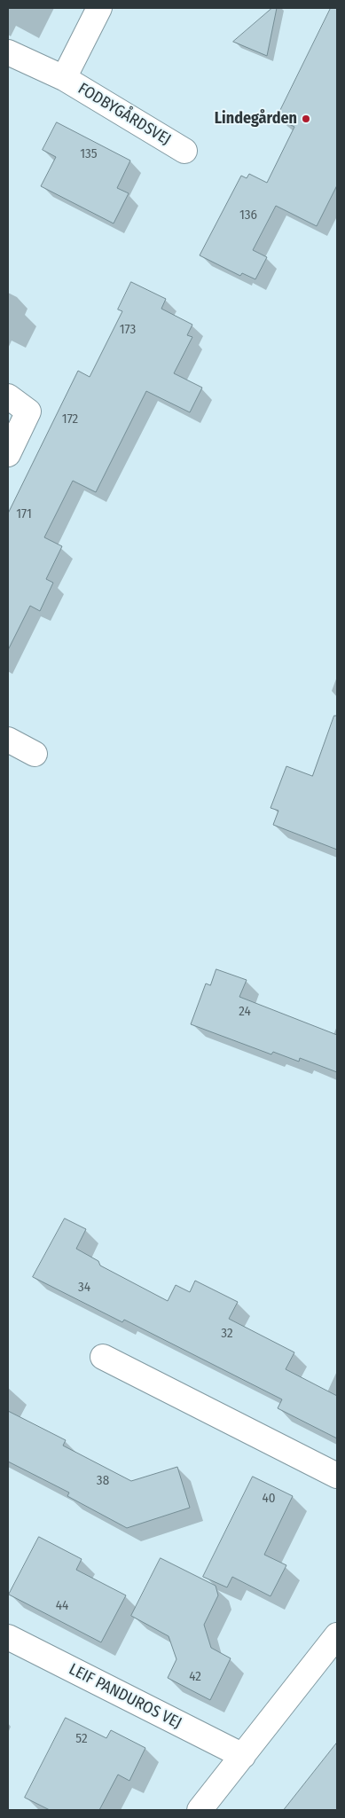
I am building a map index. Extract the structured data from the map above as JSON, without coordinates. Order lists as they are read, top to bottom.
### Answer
{
  "streets": {
    "street": ["FODBYGÅRDSVEJ", "LEIF PANDUROS VEJ"]
  },
  "places": ["Lindegården"],
  "house_numbers": [
    "135",
    "136",
    "173",
    "172",
    "171",
    "24",
    "34",
    "32",
    "38",
    "40",
    "44",
    "42",
    "52"
  ]
}
